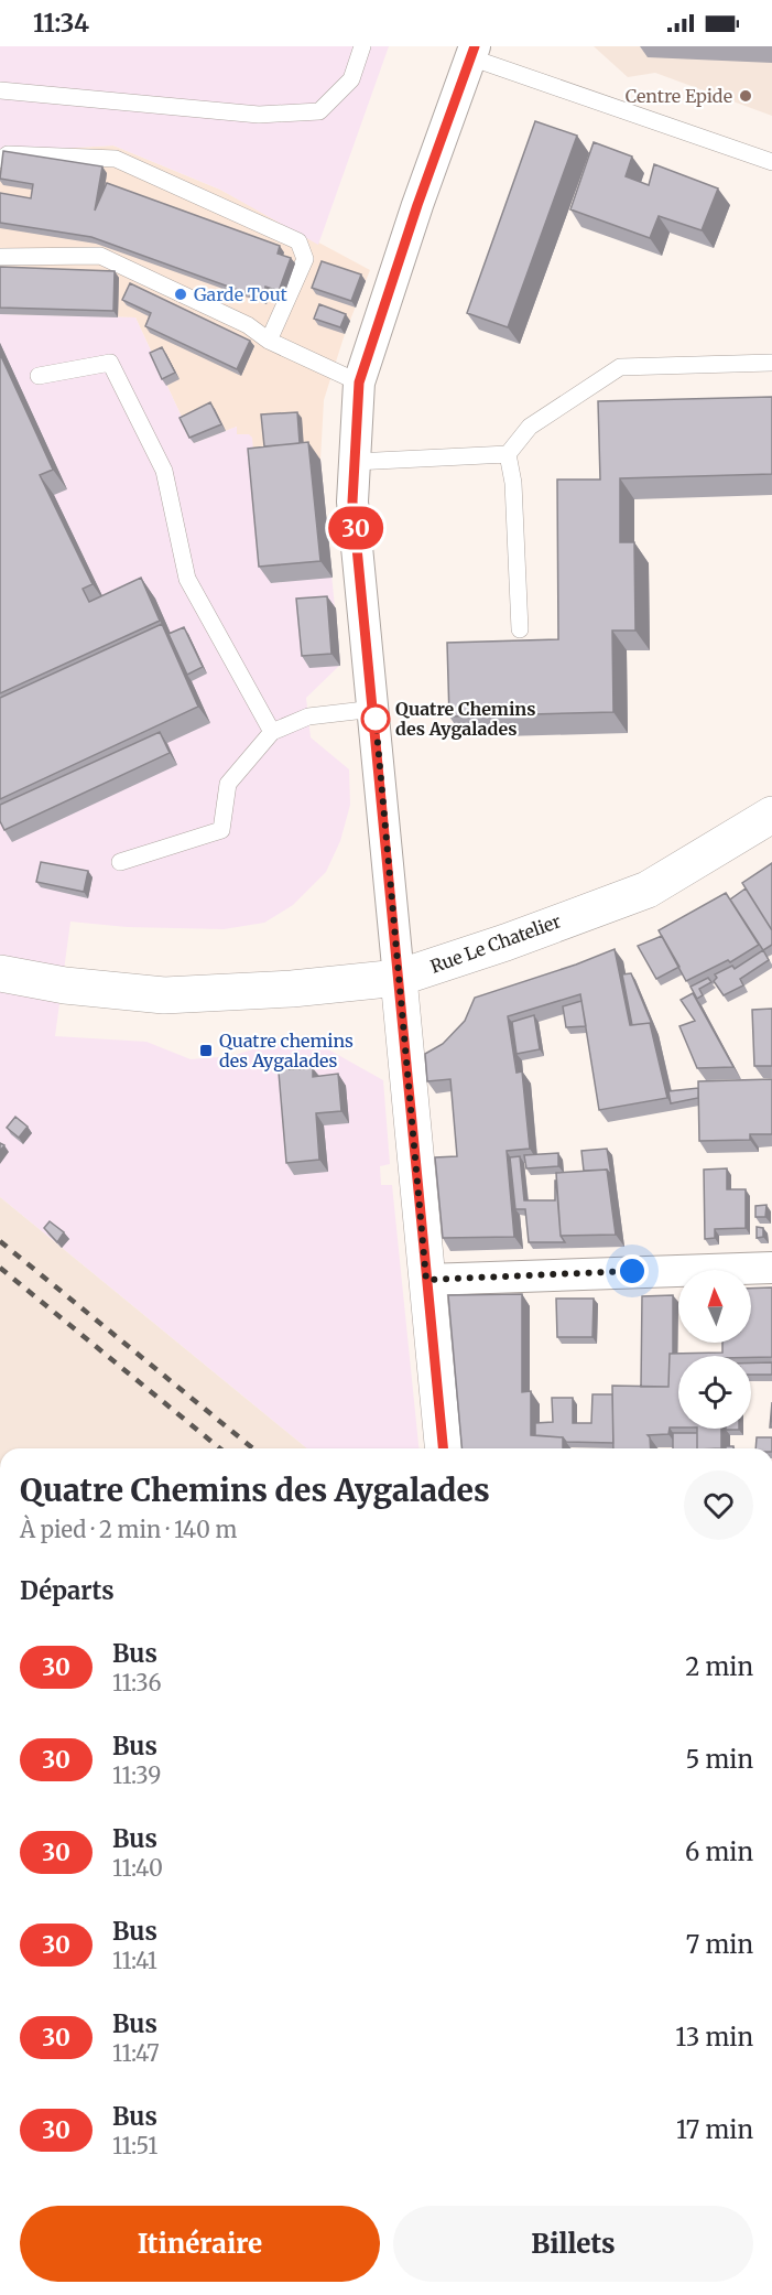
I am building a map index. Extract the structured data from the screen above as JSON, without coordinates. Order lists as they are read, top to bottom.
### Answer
{
  "streets": {
    "main road": ["Rue Le Chatelier"]
  },
  "places": {
    "other": ["Centre Epide", "Garde Tout", "Quatre Chemins des Aygalades"],
    "transit": ["Quatre chemins des Aygalades"]
  },
  "lines": ["bus line 30"],
  "north": "top",
  "page": {
    "status": "11:34",
    "on_map": "30",
    "heading": [
      ["Quatre Chemins des Aygalades", "À pied · 2 min · 140 m"],
      "Départs"
    ],
    "list": [
      {
        "mark": "30",
        "name": "Bus",
        "note": "11:36",
        "value": "2 min"
      },
      {
        "mark": "30",
        "name": "Bus",
        "note": "11:39",
        "value": "5 min"
      },
      {
        "mark": "30",
        "name": "Bus",
        "note": "11:40",
        "value": "6 min"
      },
      {
        "mark": "30",
        "name": "Bus",
        "note": "11:41",
        "value": "7 min"
      },
      {
        "mark": "30",
        "name": "Bus",
        "note": "11:47",
        "value": "13 min"
      },
      {
        "mark": "30",
        "name": "Bus",
        "note": "11:51",
        "value": "17 min"
      }
    ],
    "buttons": ["Itinéraire", "Billets"]
  }
}
